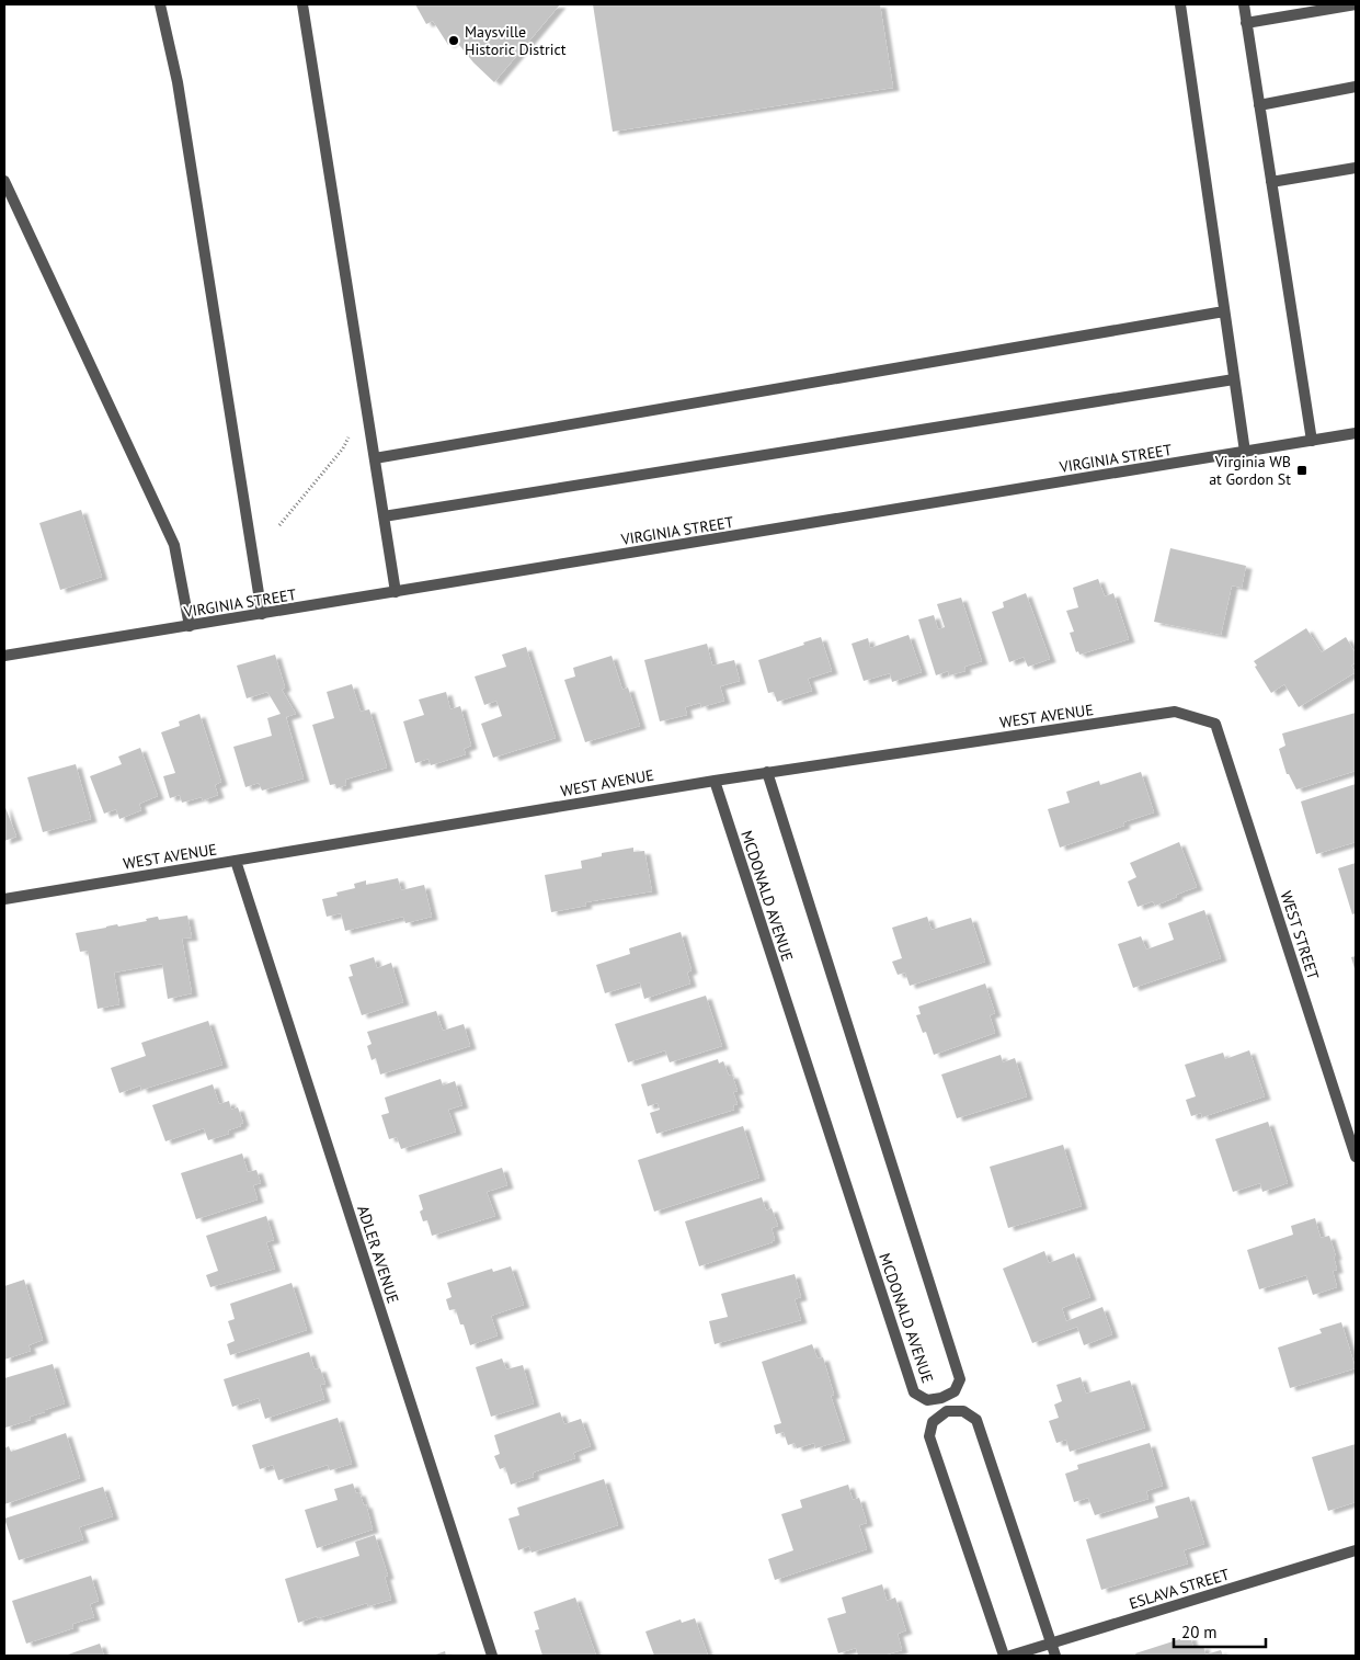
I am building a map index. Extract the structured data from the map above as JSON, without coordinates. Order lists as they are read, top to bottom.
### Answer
{
  "streets": {
    "street": [
      "VIRGINIA STREET",
      "WEST AVENUE",
      "MCDONALD AVENUE",
      "WEST STREET",
      "ADLER AVENUE",
      "ESLAVA STREET"
    ]
  },
  "crossings": [
    ["WEST AVENUE", "MCDONALD AVENUE"],
    ["WEST AVENUE", "WEST STREET"],
    ["WEST AVENUE", "ADLER AVENUE"]
  ],
  "places": {
    "other": ["Maysville Historic District"],
    "transit": ["Virginia WB at Gordon St"]
  },
  "scale_bar": "20 m"
}
